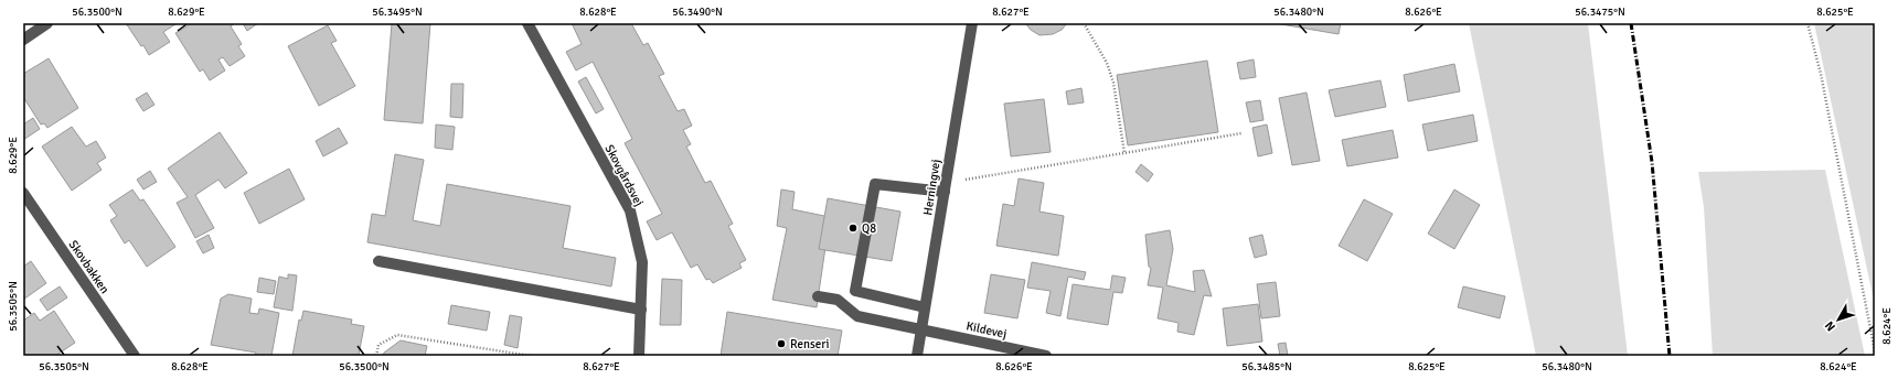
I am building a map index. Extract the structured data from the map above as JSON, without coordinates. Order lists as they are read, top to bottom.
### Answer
{
  "streets": {
    "street": [
      "Skovgårdsvej",
      "Herningvej",
      "Skovbakken",
      "Kildevej"
    ]
  },
  "crossings": [
    ["Herningvej", "Kildevej"]
  ],
  "places": ["Q8", "Renseri"],
  "north": "bottom left",
  "coordinates": [
    "56.3500°N",
    "8.629°E",
    "56.3495°N",
    "8.628°E",
    "56.3490°N",
    "8.627°E",
    "56.3480°N",
    "8.626°E",
    "56.3475°N",
    "8.625°E",
    "56.3505°N",
    "8.624°E",
    "56.3485°N"
  ]
}
